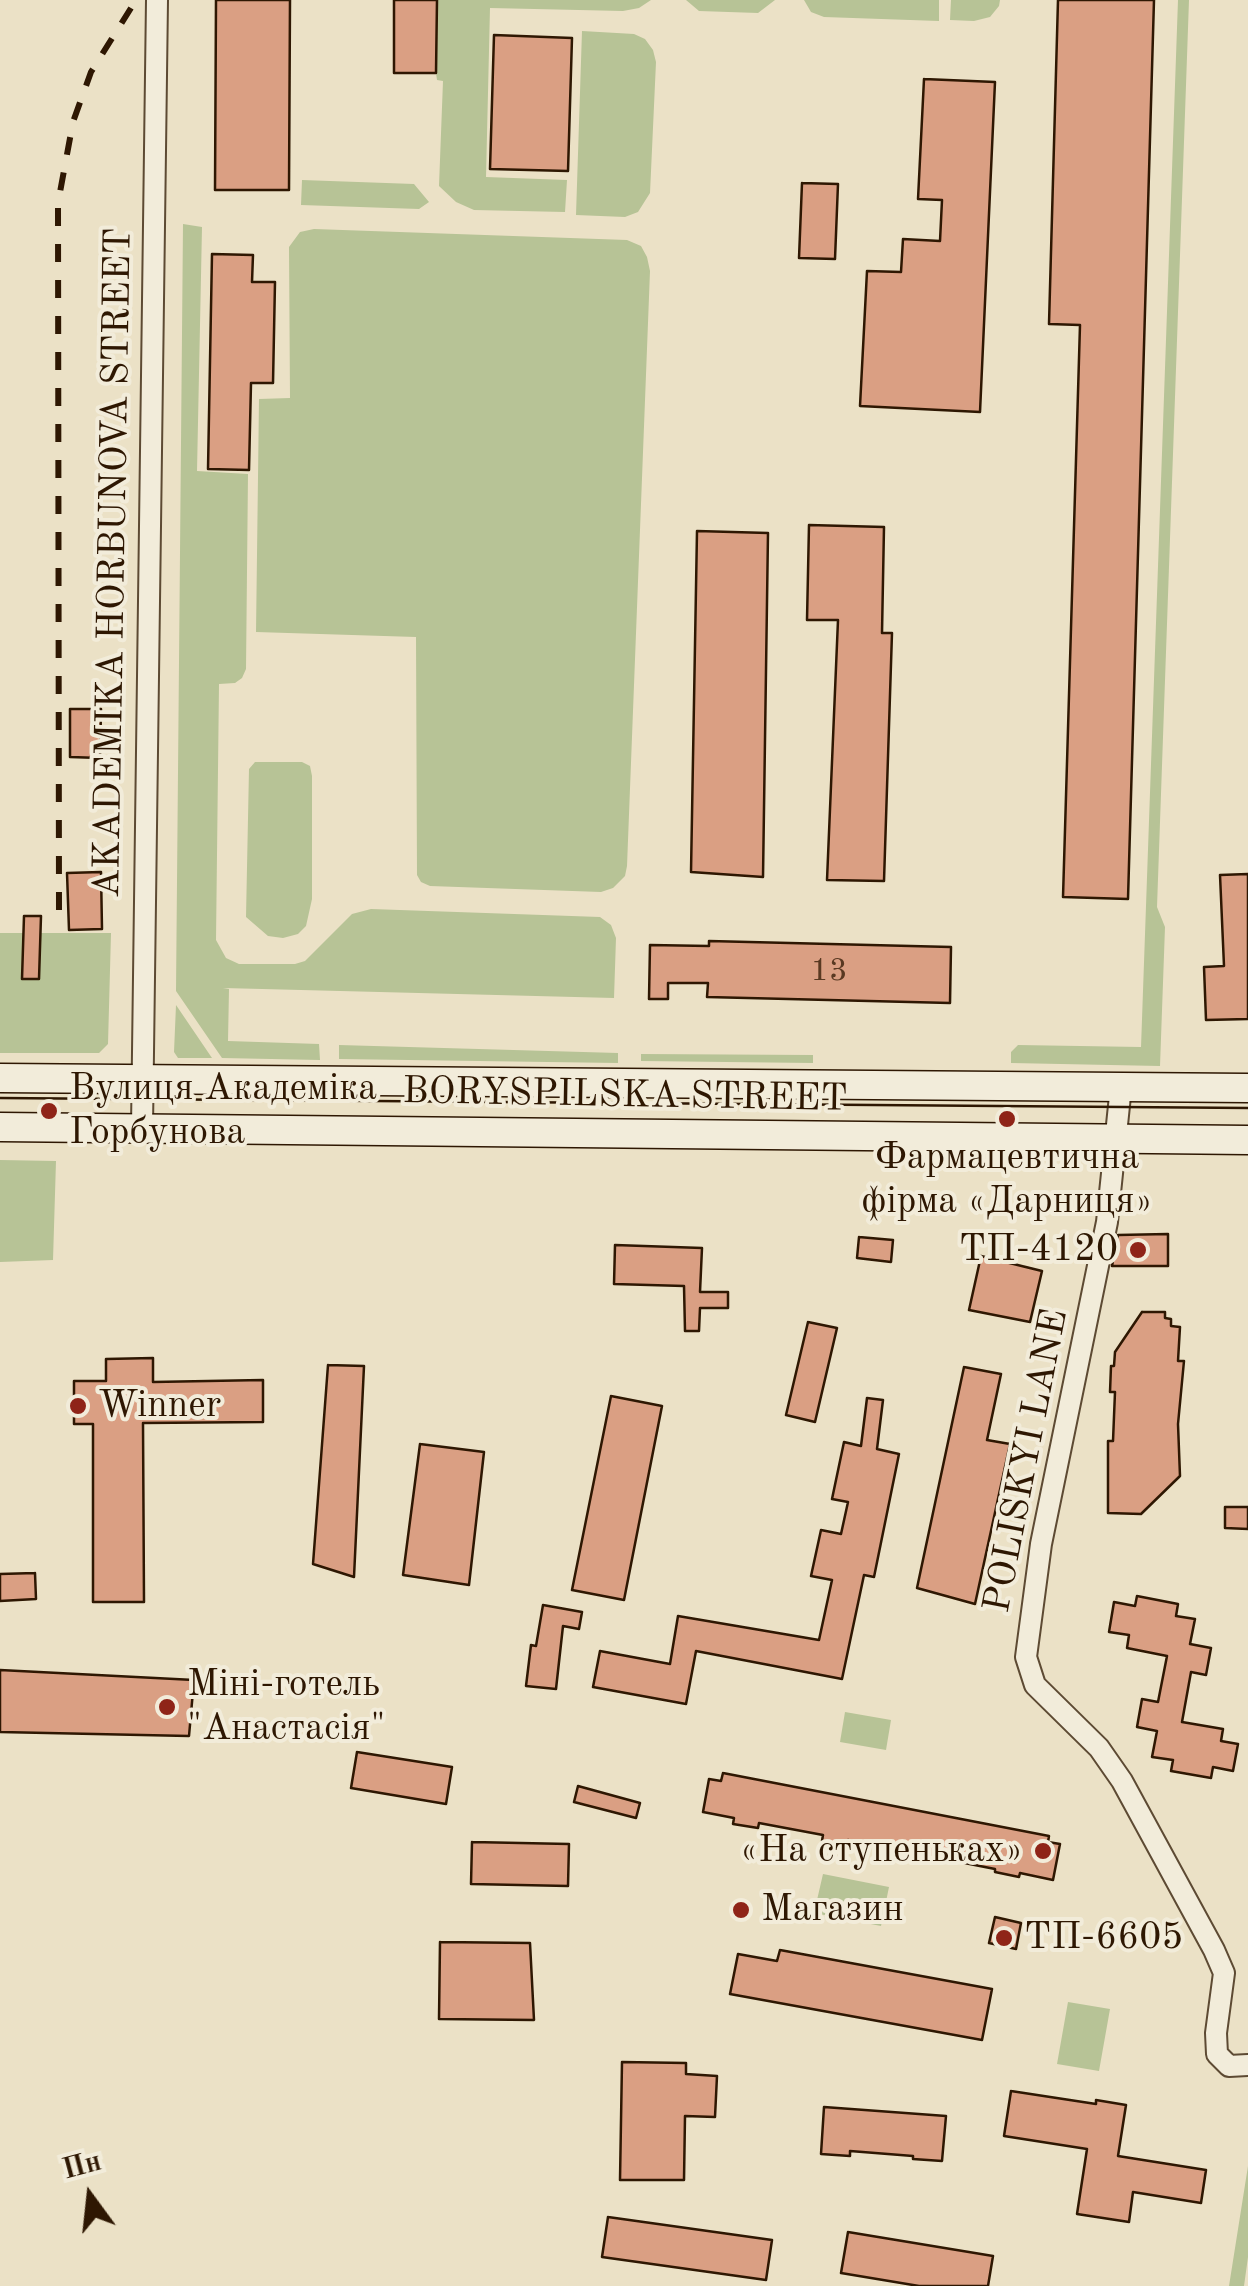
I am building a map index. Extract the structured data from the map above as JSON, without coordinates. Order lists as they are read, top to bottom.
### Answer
{
  "streets": {
    "main road": ["BORYSPILSKA STREET"],
    "street": ["AKADEMIKA HORBUNOVA STREET", "POLISKYI LANE"]
  },
  "crossings": [
    ["AKADEMIKA HORBUNOVA STREET", "BORYSPILSKA STREET"],
    ["BORYSPILSKA STREET", "POLISKYI LANE"]
  ],
  "places": [
    "Вулиця Академіка Горбунова",
    "Фармацевтична фірма «Дарниця»",
    "ТП-4120",
    "Winner",
    "Міні-готель \"Анастасія\"",
    "«На ступеньках»",
    "Магазин",
    "ТП-6605"
  ],
  "house_numbers": ["13"],
  "north": "top"
}
